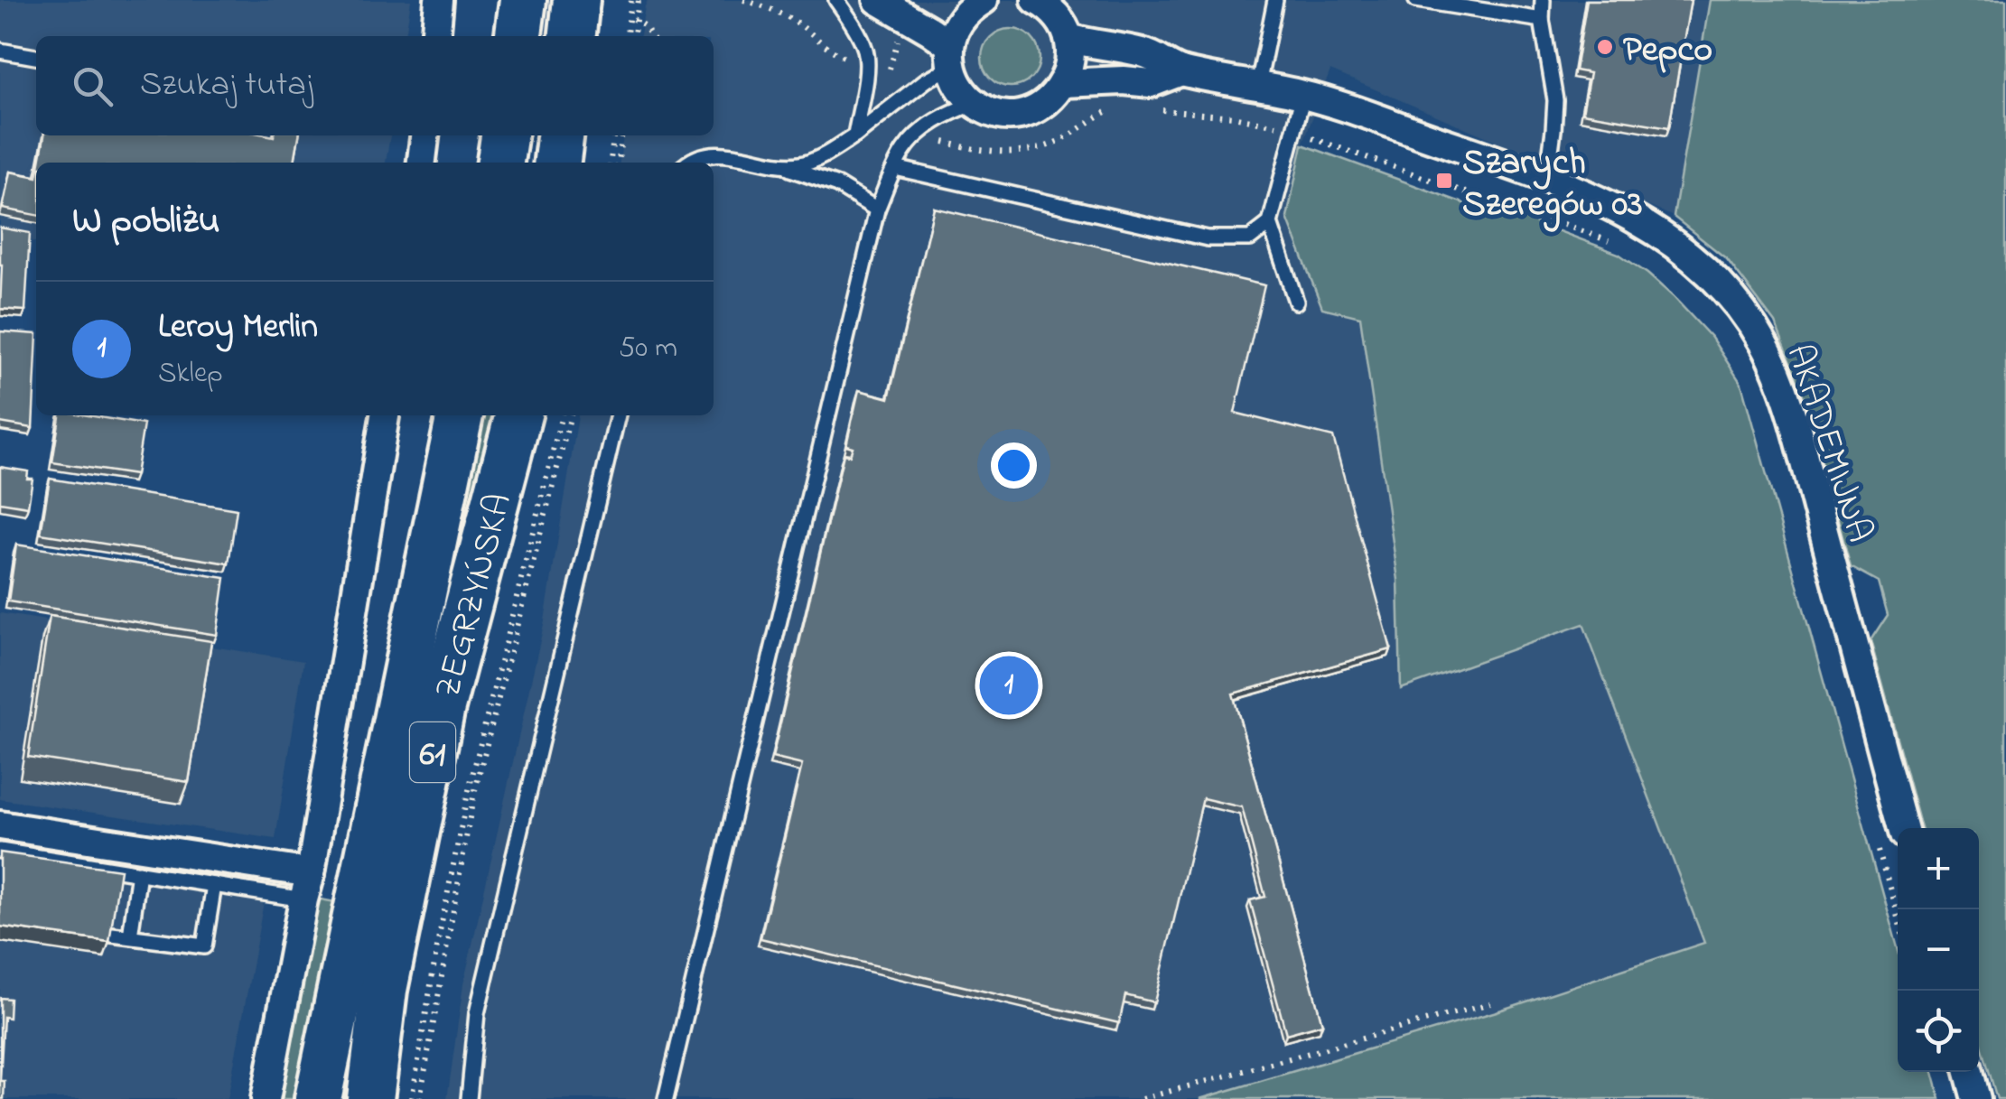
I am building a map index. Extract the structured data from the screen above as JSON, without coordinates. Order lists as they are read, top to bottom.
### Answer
{
  "streets": {
    "main road": ["ZEGRZYŃSKA", "61"],
    "street": ["AKADEMIJNA"]
  },
  "places": {
    "other": ["Pepco"],
    "transit": ["Szarych Szeregów 03"]
  },
  "page": {
    "search": "Szukaj tutaj",
    "heading": "W pobliżu",
    "list": [
      {
        "mark": "1",
        "name": "Leroy Merlin",
        "note": "Sklep",
        "value": "50 m"
      }
    ],
    "pins": "1",
    "map_buttons": ["+", "−"]
  }
}
